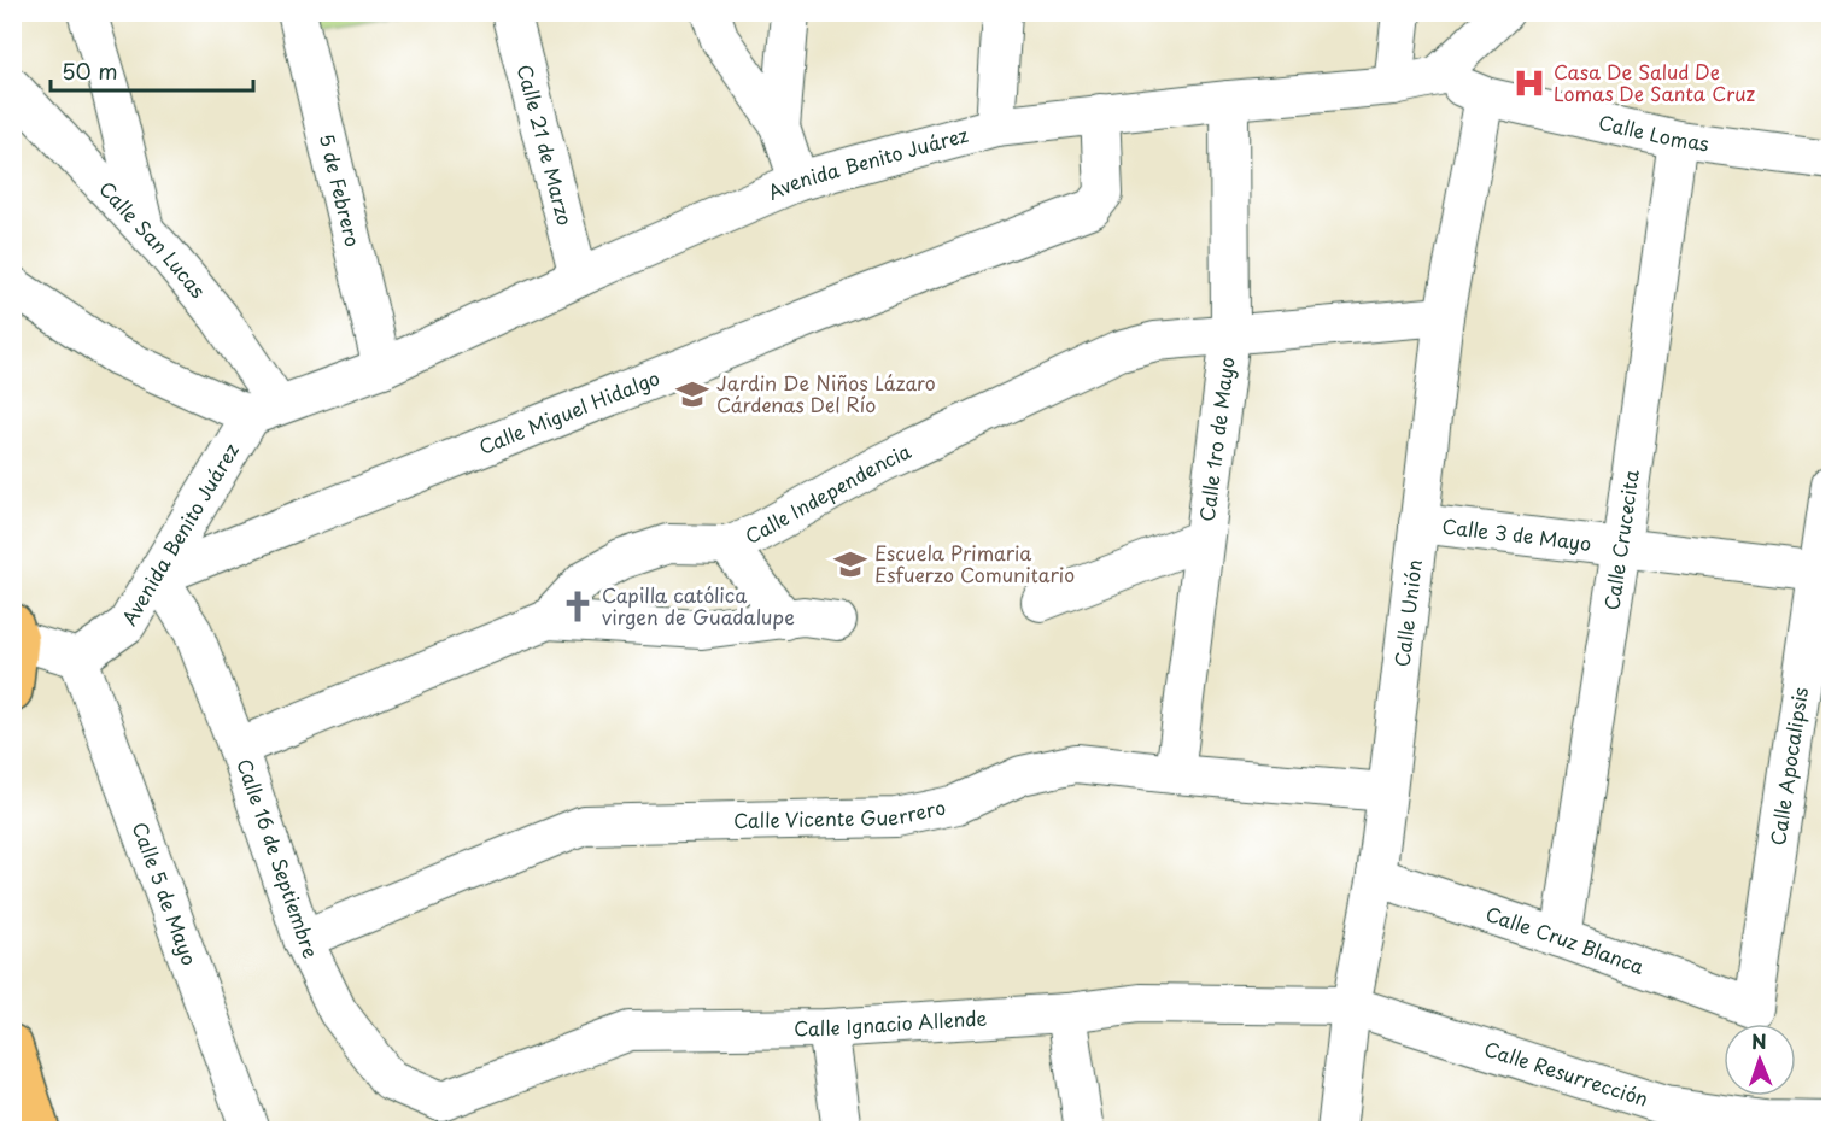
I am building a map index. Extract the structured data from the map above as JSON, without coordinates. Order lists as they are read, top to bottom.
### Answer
{
  "streets": {
    "street": [
      "Calle Lomas",
      "Calle 21 de Marzo",
      "Avenida Benito Juárez",
      "5 de Febrero",
      "Calle San Lucas",
      "Calle Miguel Hidalgo",
      "Calle 1ro de Mayo",
      "Calle Independencia",
      "Calle 3 de Mayo",
      "Calle Crucecita",
      "Calle Unión",
      "Calle Apocalipsis",
      "Calle Vicente Guerrero",
      "Calle 16 de Septiembre",
      "Calle 5 de Mayo",
      "Calle Cruz Blanca",
      "Calle Ignacio Allende",
      "Calle Resurrección"
    ]
  },
  "crossings": [
    ["Calle Lomas", "Avenida Benito Juárez"],
    ["Calle Lomas", "Calle Crucecita"],
    ["Calle Lomas", "Calle Unión"],
    ["Calle 21 de Marzo", "Avenida Benito Juárez"],
    ["Avenida Benito Juárez", "5 de Febrero"],
    ["Avenida Benito Juárez", "Calle San Lucas"],
    ["Avenida Benito Juárez", "Calle Miguel Hidalgo"],
    ["Avenida Benito Juárez", "Calle 1ro de Mayo"],
    ["Avenida Benito Juárez", "Calle 16 de Septiembre"],
    ["Avenida Benito Juárez", "Calle 5 de Mayo"],
    ["Calle Miguel Hidalgo", "Calle 16 de Septiembre"],
    ["Calle 1ro de Mayo", "Calle Independencia"],
    ["Calle 1ro de Mayo", "Calle Vicente Guerrero"],
    ["Calle Independencia", "Calle Unión"],
    ["Calle Independencia", "Calle 16 de Septiembre"],
    ["Calle 3 de Mayo", "Calle Crucecita"],
    ["Calle 3 de Mayo", "Calle Unión"],
    ["Calle 3 de Mayo", "Calle Apocalipsis"],
    ["Calle Crucecita", "Calle Cruz Blanca"],
    ["Calle Unión", "Calle Vicente Guerrero"],
    ["Calle Unión", "Calle Cruz Blanca"],
    ["Calle Unión", "Calle Ignacio Allende"],
    ["Calle Unión", "Calle Resurrección"],
    ["Calle Apocalipsis", "Calle Cruz Blanca"],
    ["Calle Vicente Guerrero", "Calle 16 de Septiembre"],
    ["Calle 16 de Septiembre", "Calle Ignacio Allende"],
    ["Calle Ignacio Allende", "Calle Resurrección"]
  ],
  "places": {
    "hospital": ["Casa De Salud De Lomas De Santa Cruz"],
    "school or university": ["Jardin De Niños Lázaro Cárdenas Del Río", "Escuela Primaria Esfuerzo Comunitario"],
    "church": ["Capilla católica virgen de Guadalupe"]
  },
  "scale_bar": "50 m",
  "north": "top"
}
